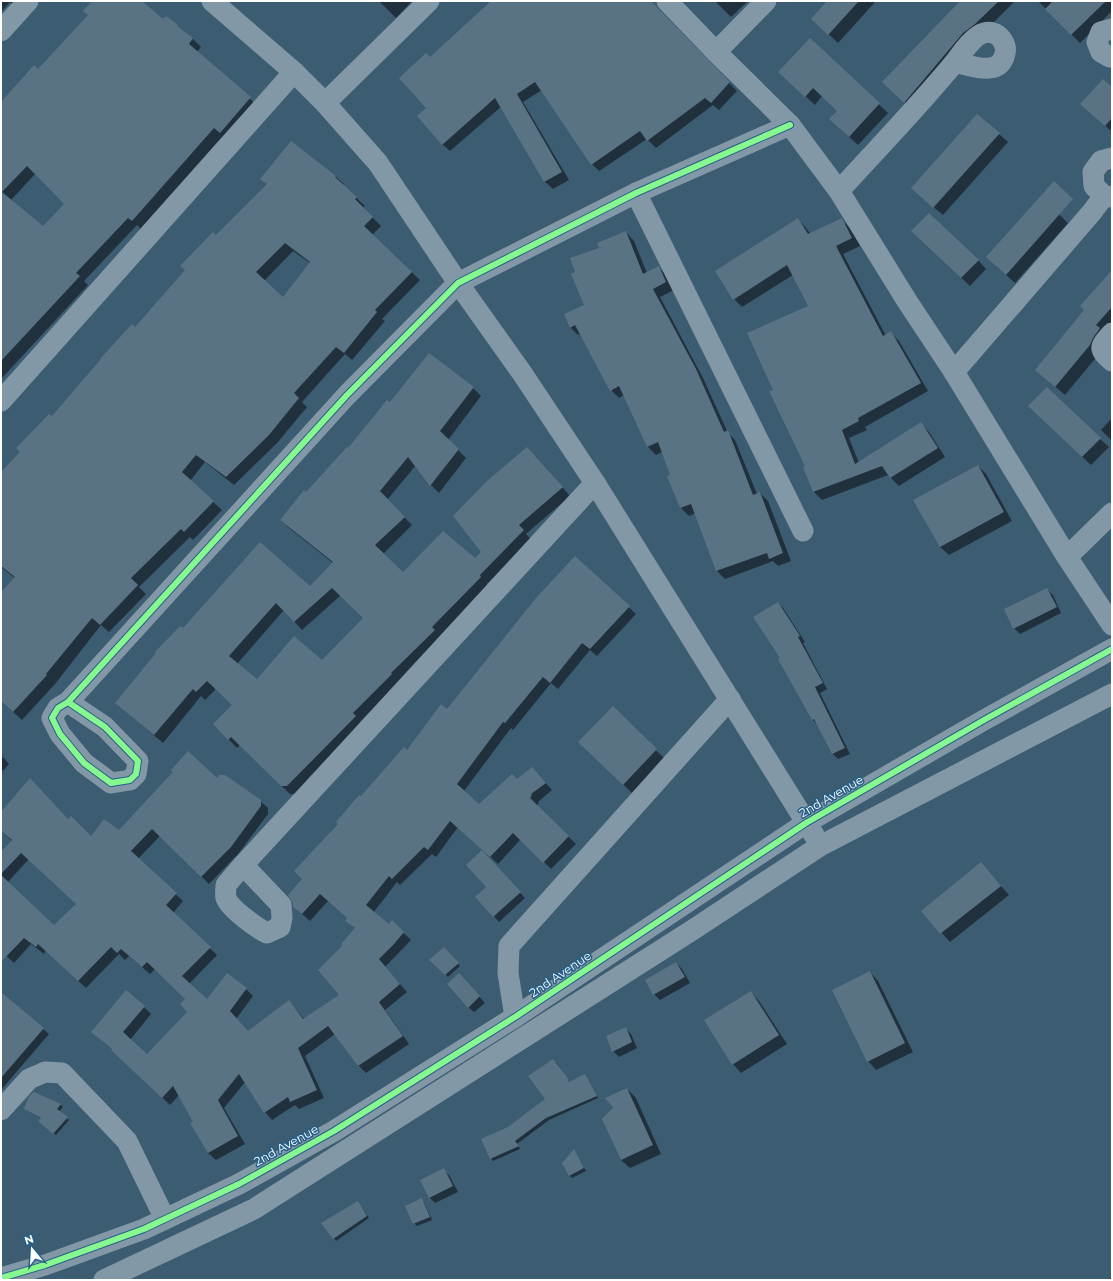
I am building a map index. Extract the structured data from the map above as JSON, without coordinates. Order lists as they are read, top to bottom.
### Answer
{
  "streets": {
    "street": ["2nd Avenue"]
  },
  "north": "top"
}
